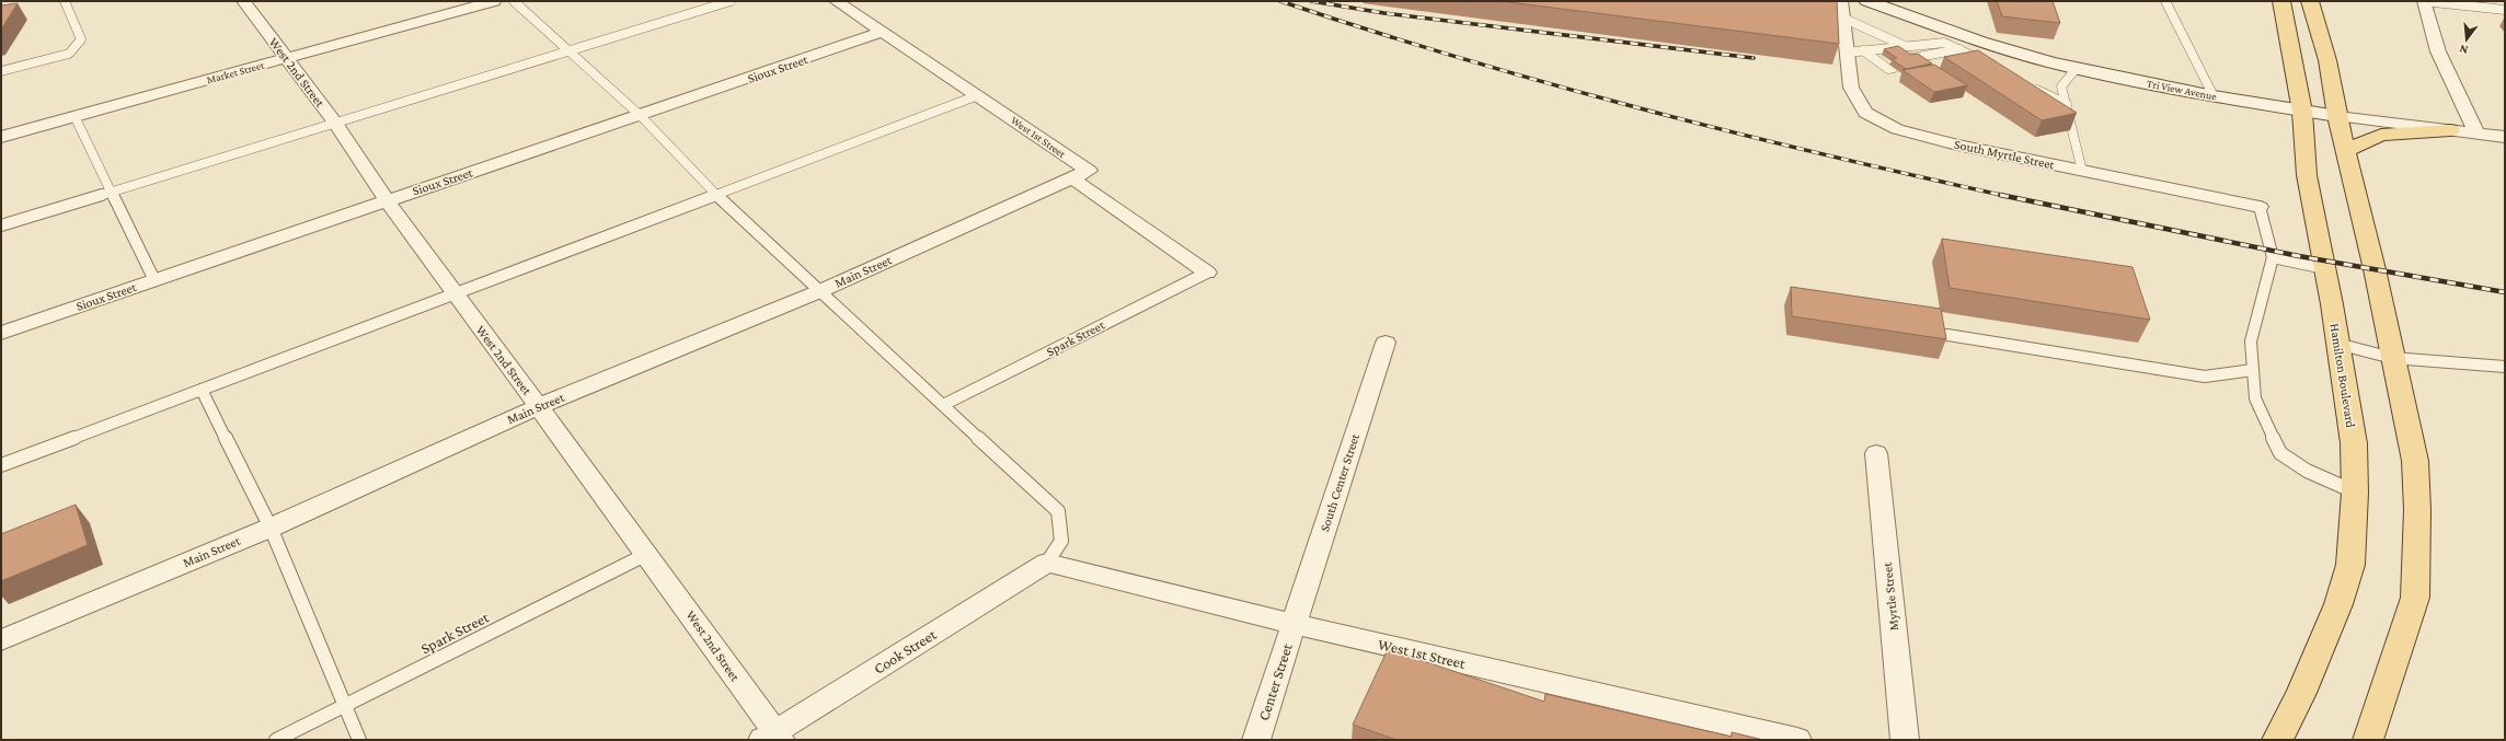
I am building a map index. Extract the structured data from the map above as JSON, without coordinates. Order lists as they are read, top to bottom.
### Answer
{
  "streets": {
    "main road": ["Hamilton Boulevard"],
    "street": [
      "Sioux Street",
      "Market Street",
      "West 2nd Street",
      "Tri View Avenue",
      "West 1st Street",
      "South Myrtle Street",
      "Main Street",
      "South Center Street",
      "Myrtle Street",
      "Cook Street",
      "Center Street"
    ],
    "lane": ["Spark Street"]
  },
  "crossings": [
    ["Sioux Street", "West 2nd Street"],
    ["Sioux Street", "West 1st Street"],
    ["Market Street", "West 2nd Street"],
    ["West 2nd Street", "Main Street"],
    ["West 2nd Street", "Spark Street"],
    ["West 2nd Street", "Cook Street"],
    ["Tri View Avenue", "Hamilton Boulevard"],
    ["West 1st Street", "Main Street"],
    ["West 1st Street", "South Center Street"],
    ["West 1st Street", "Cook Street"],
    ["West 1st Street", "Center Street"],
    ["South Center Street", "Center Street"]
  ],
  "north": "bottom"
}
